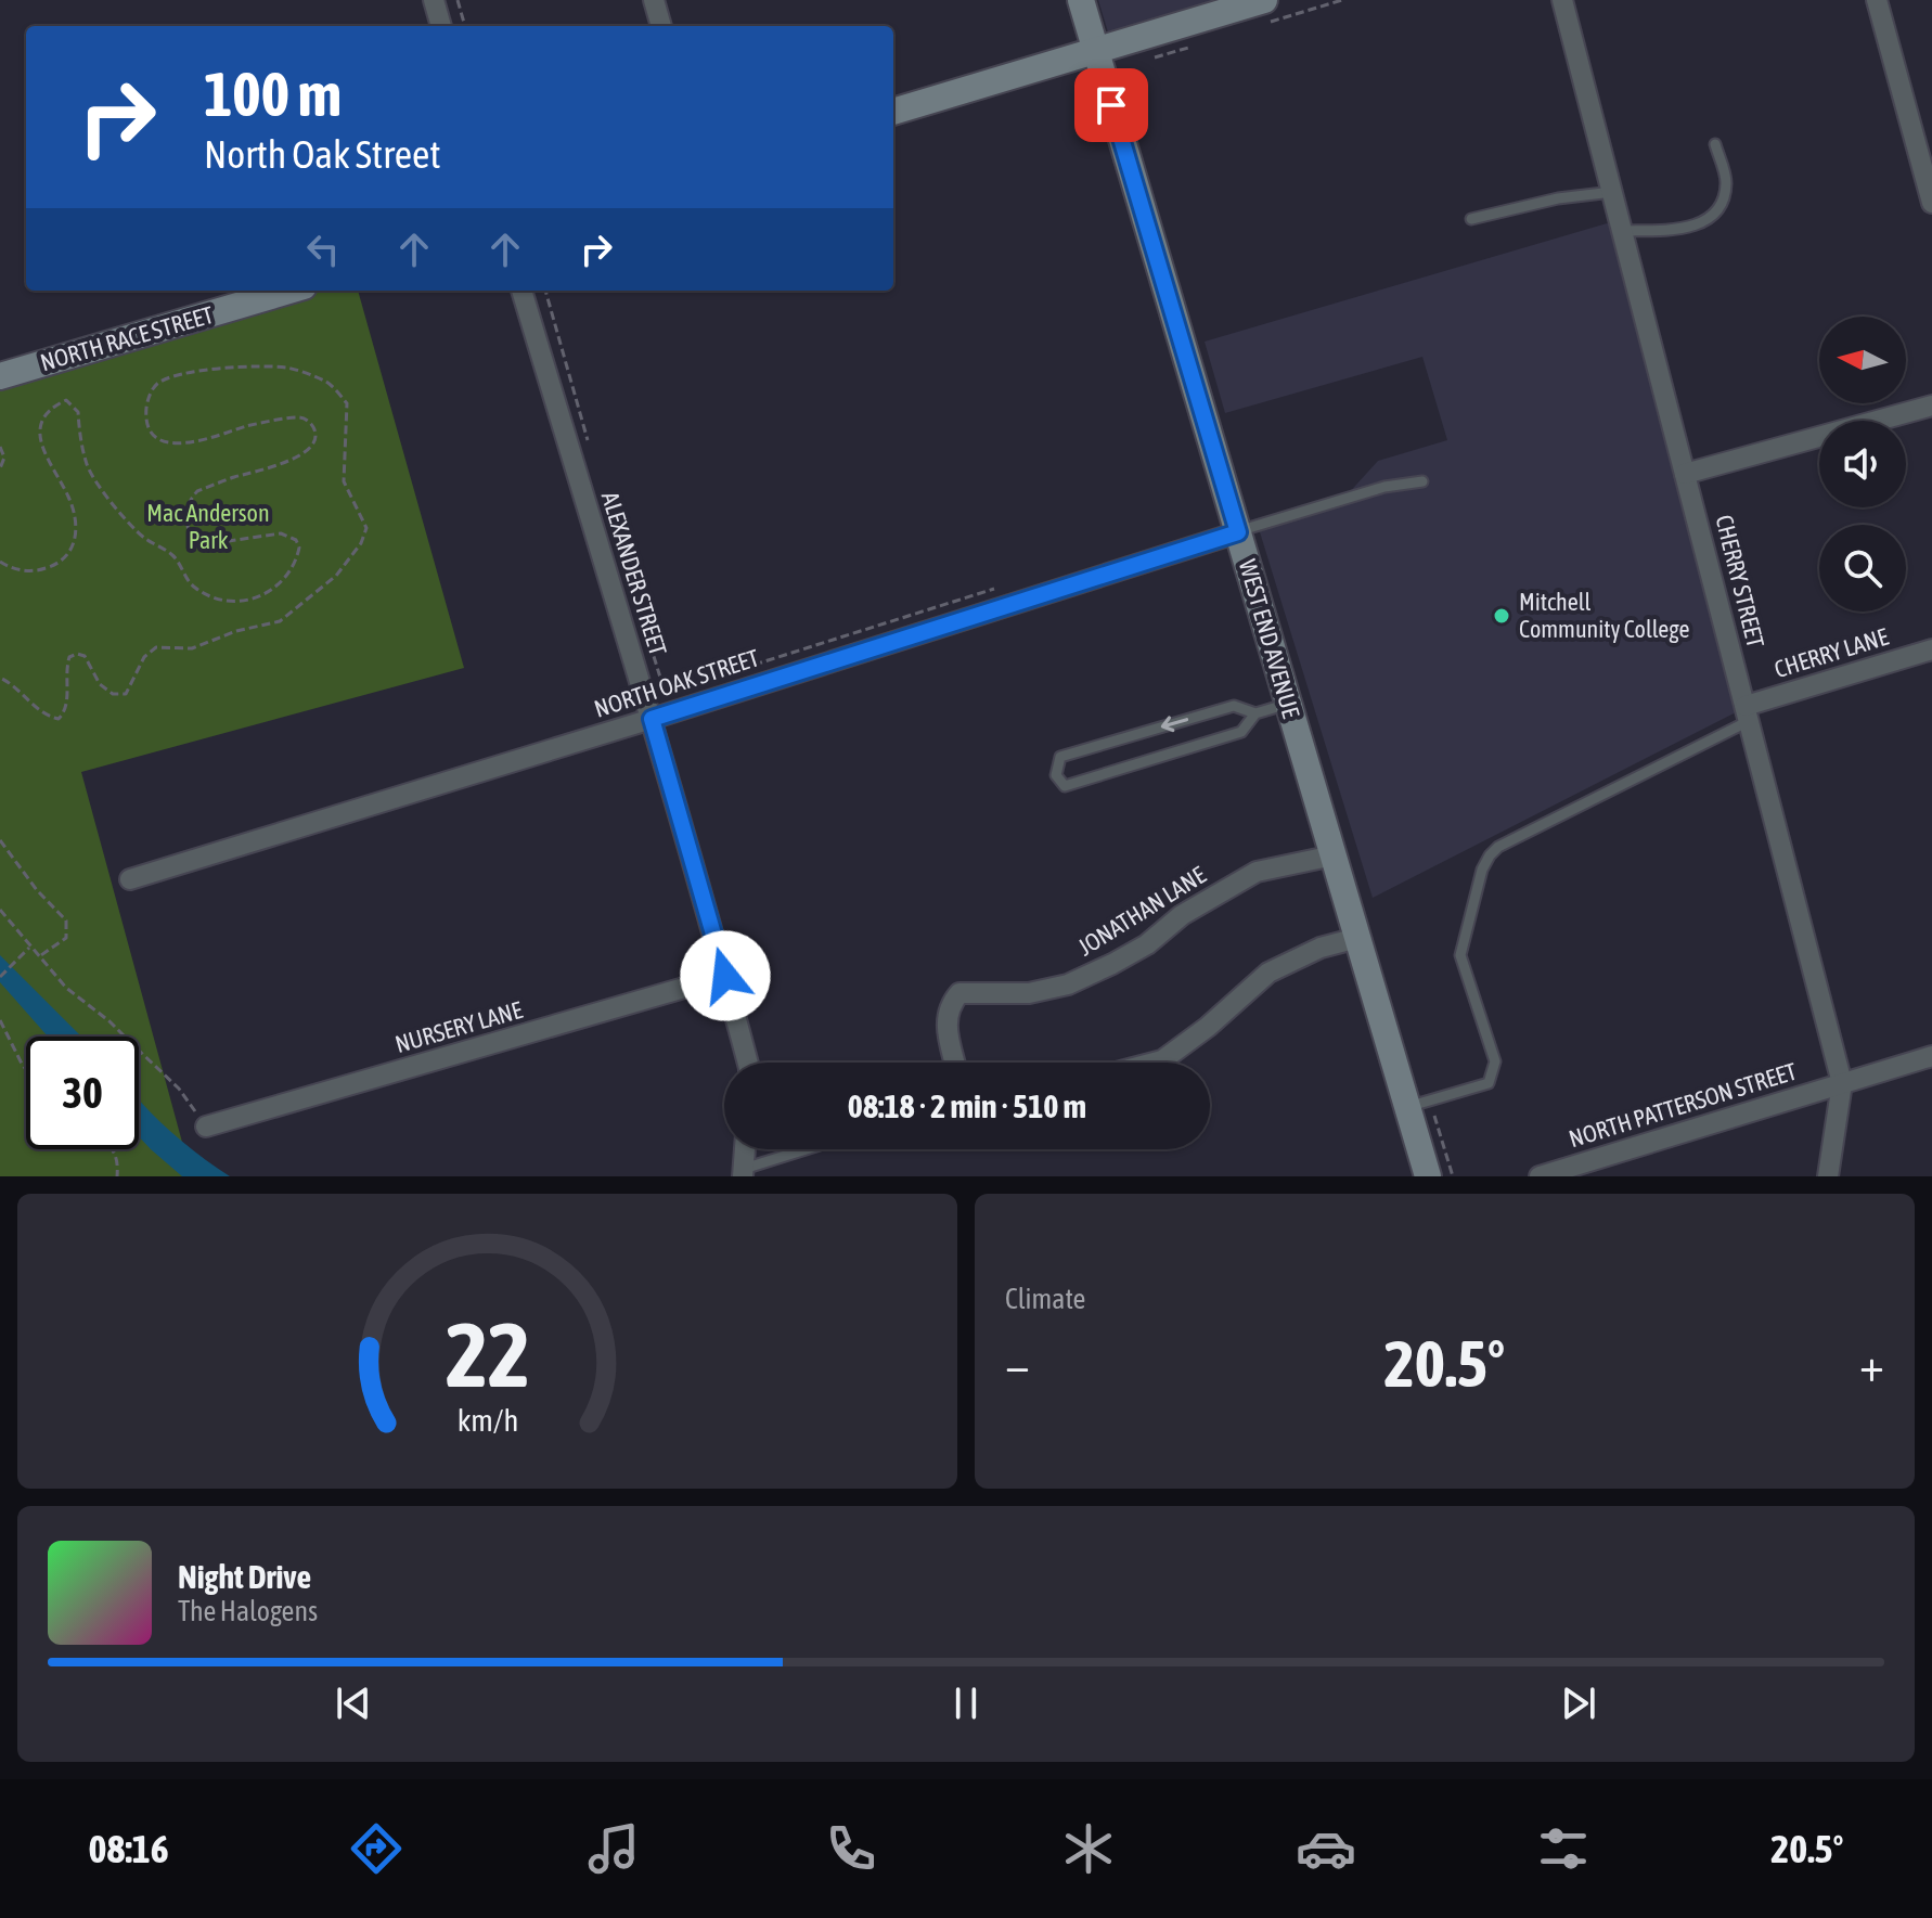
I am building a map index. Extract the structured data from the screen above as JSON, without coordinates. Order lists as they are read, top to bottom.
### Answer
{
  "streets": {
    "main road": ["NORTH RACE STREET", "WEST END AVENUE"],
    "street": [
      "ALEXANDER STREET",
      "CHERRY STREET",
      "CHERRY LANE",
      "NORTH OAK STREET",
      "JONATHAN LANE",
      "NURSERY LANE",
      "NORTH PATTERSON STREET"
    ]
  },
  "crossings": [
    ["ALEXANDER STREET", "NORTH OAK STREET"],
    ["ALEXANDER STREET", "NURSERY LANE"],
    ["CHERRY STREET", "CHERRY LANE"],
    ["CHERRY STREET", "NORTH PATTERSON STREET"],
    ["WEST END AVENUE", "NORTH OAK STREET"],
    ["WEST END AVENUE", "JONATHAN LANE"]
  ],
  "parks": ["Mac Anderson Park"],
  "places": ["Mitchell Community College"],
  "north": "left",
  "page": {
    "turn": ["100 m", "North Oak Street"],
    "limit": "30",
    "trip": "08:18 · 2 min · 510 m",
    "tile": "Climate",
    "heat": ["−", "20.5°", "+"],
    "song": ["Night Drive", "The Halogens"],
    "tabs": ["08:16", "20.5°"],
    "gauge": ["22", "km/h"]
  }
}
